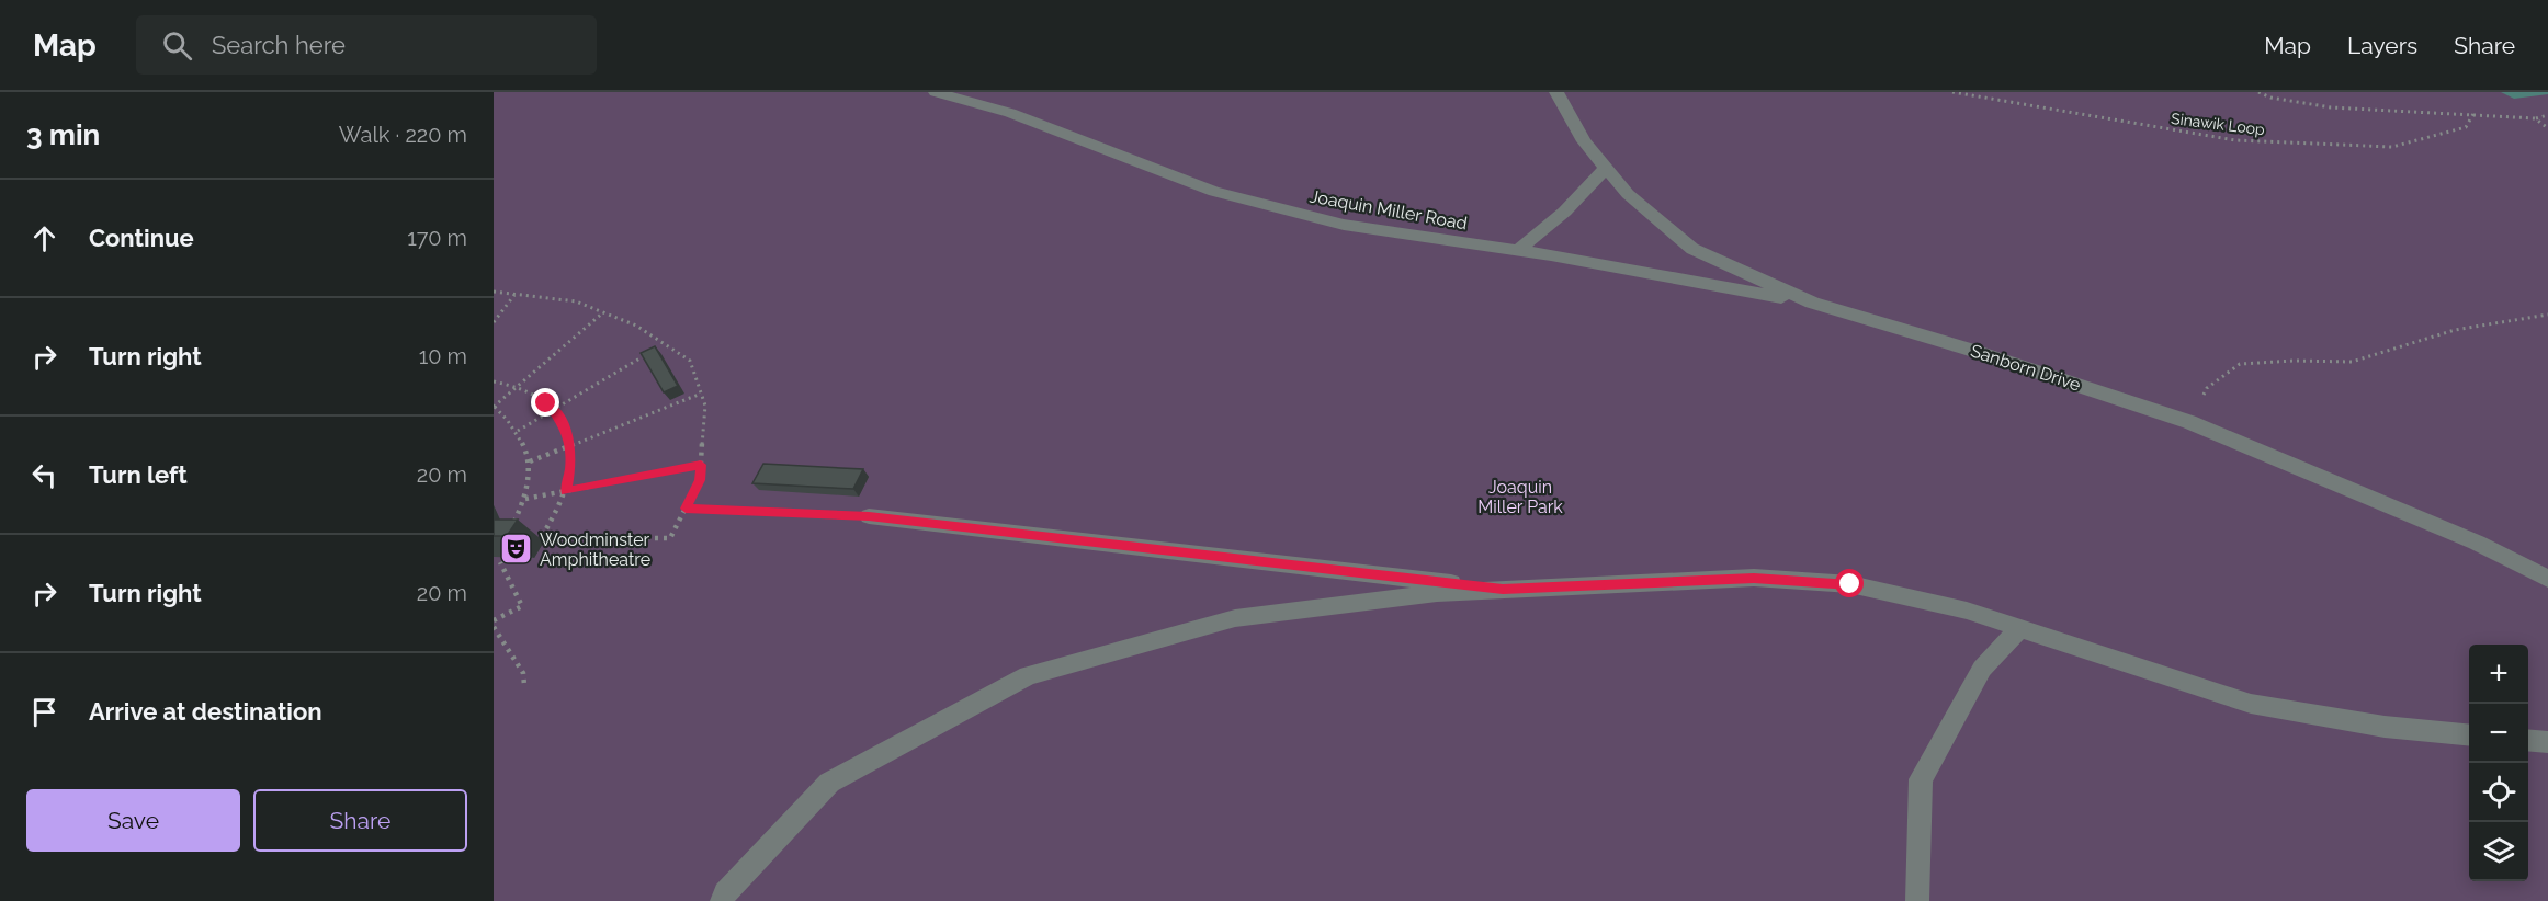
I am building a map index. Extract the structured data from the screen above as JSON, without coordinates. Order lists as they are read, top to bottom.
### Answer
{
  "streets": {
    "lane": ["Joaquin Miller Road", "Sanborn Drive"],
    "path": ["Sinawik Loop"]
  },
  "crossings": [
    ["Joaquin Miller Road", "Sanborn Drive"]
  ],
  "parks": ["Joaquin Miller Park"],
  "places": {
    "theatre": ["Woodminster Amphitheatre"]
  },
  "page": {
    "header": "Map",
    "search": "Search here",
    "nav": ["Map", "Layers", "Share"],
    "heading": ["3 min", "Walk · 220 m"],
    "list": [
      ["Continue", "170 m"],
      ["Turn right", "10 m"],
      ["Turn left", "20 m"],
      ["Turn right", "20 m"],
      "Arrive at destination"
    ],
    "map_buttons": ["+", "−"],
    "buttons": ["Save", "Share"]
  }
}
